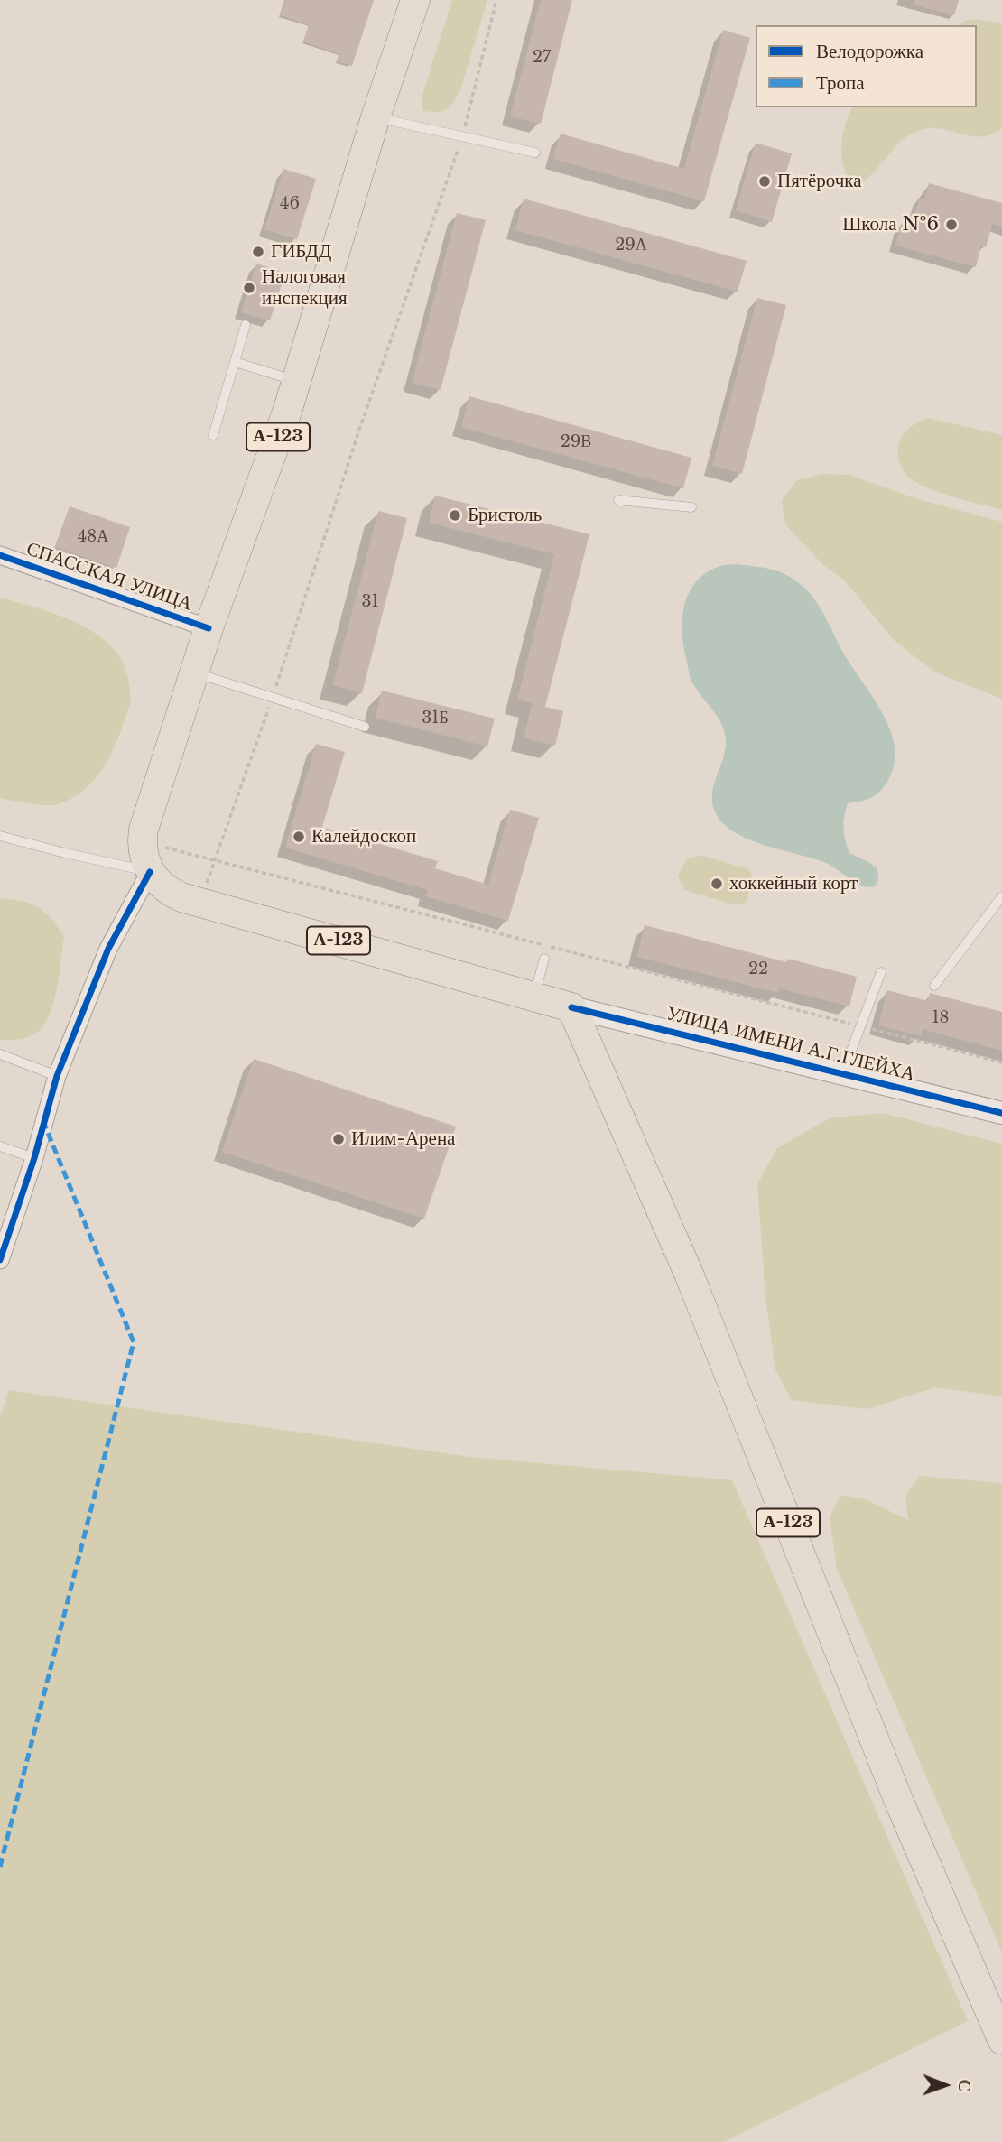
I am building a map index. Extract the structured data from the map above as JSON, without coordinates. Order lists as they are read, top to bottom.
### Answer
{
  "streets": {
    "main road": ["А-123"],
    "street": ["СПАССКАЯ УЛИЦА", "УЛИЦА ИМЕНИ А.Г.ГЛЕЙХА"]
  },
  "crossings": [
    ["А-123", "СПАССКАЯ УЛИЦА"],
    ["А-123", "УЛИЦА ИМЕНИ А.Г.ГЛЕЙХА"]
  ],
  "places": [
    "Пятёрочка",
    "Школа №6",
    "ГИБДД",
    "Налоговая инспекция",
    "Бристоль",
    "Калейдоскоп",
    "хоккейный корт",
    "Илим-Арена"
  ],
  "house_numbers": [
    "27",
    "46",
    "29А",
    "29В",
    "48А",
    "31",
    "31Б",
    "22",
    "18"
  ],
  "legend": ["Велодорожка", "Тропа"],
  "north": "right"
}
